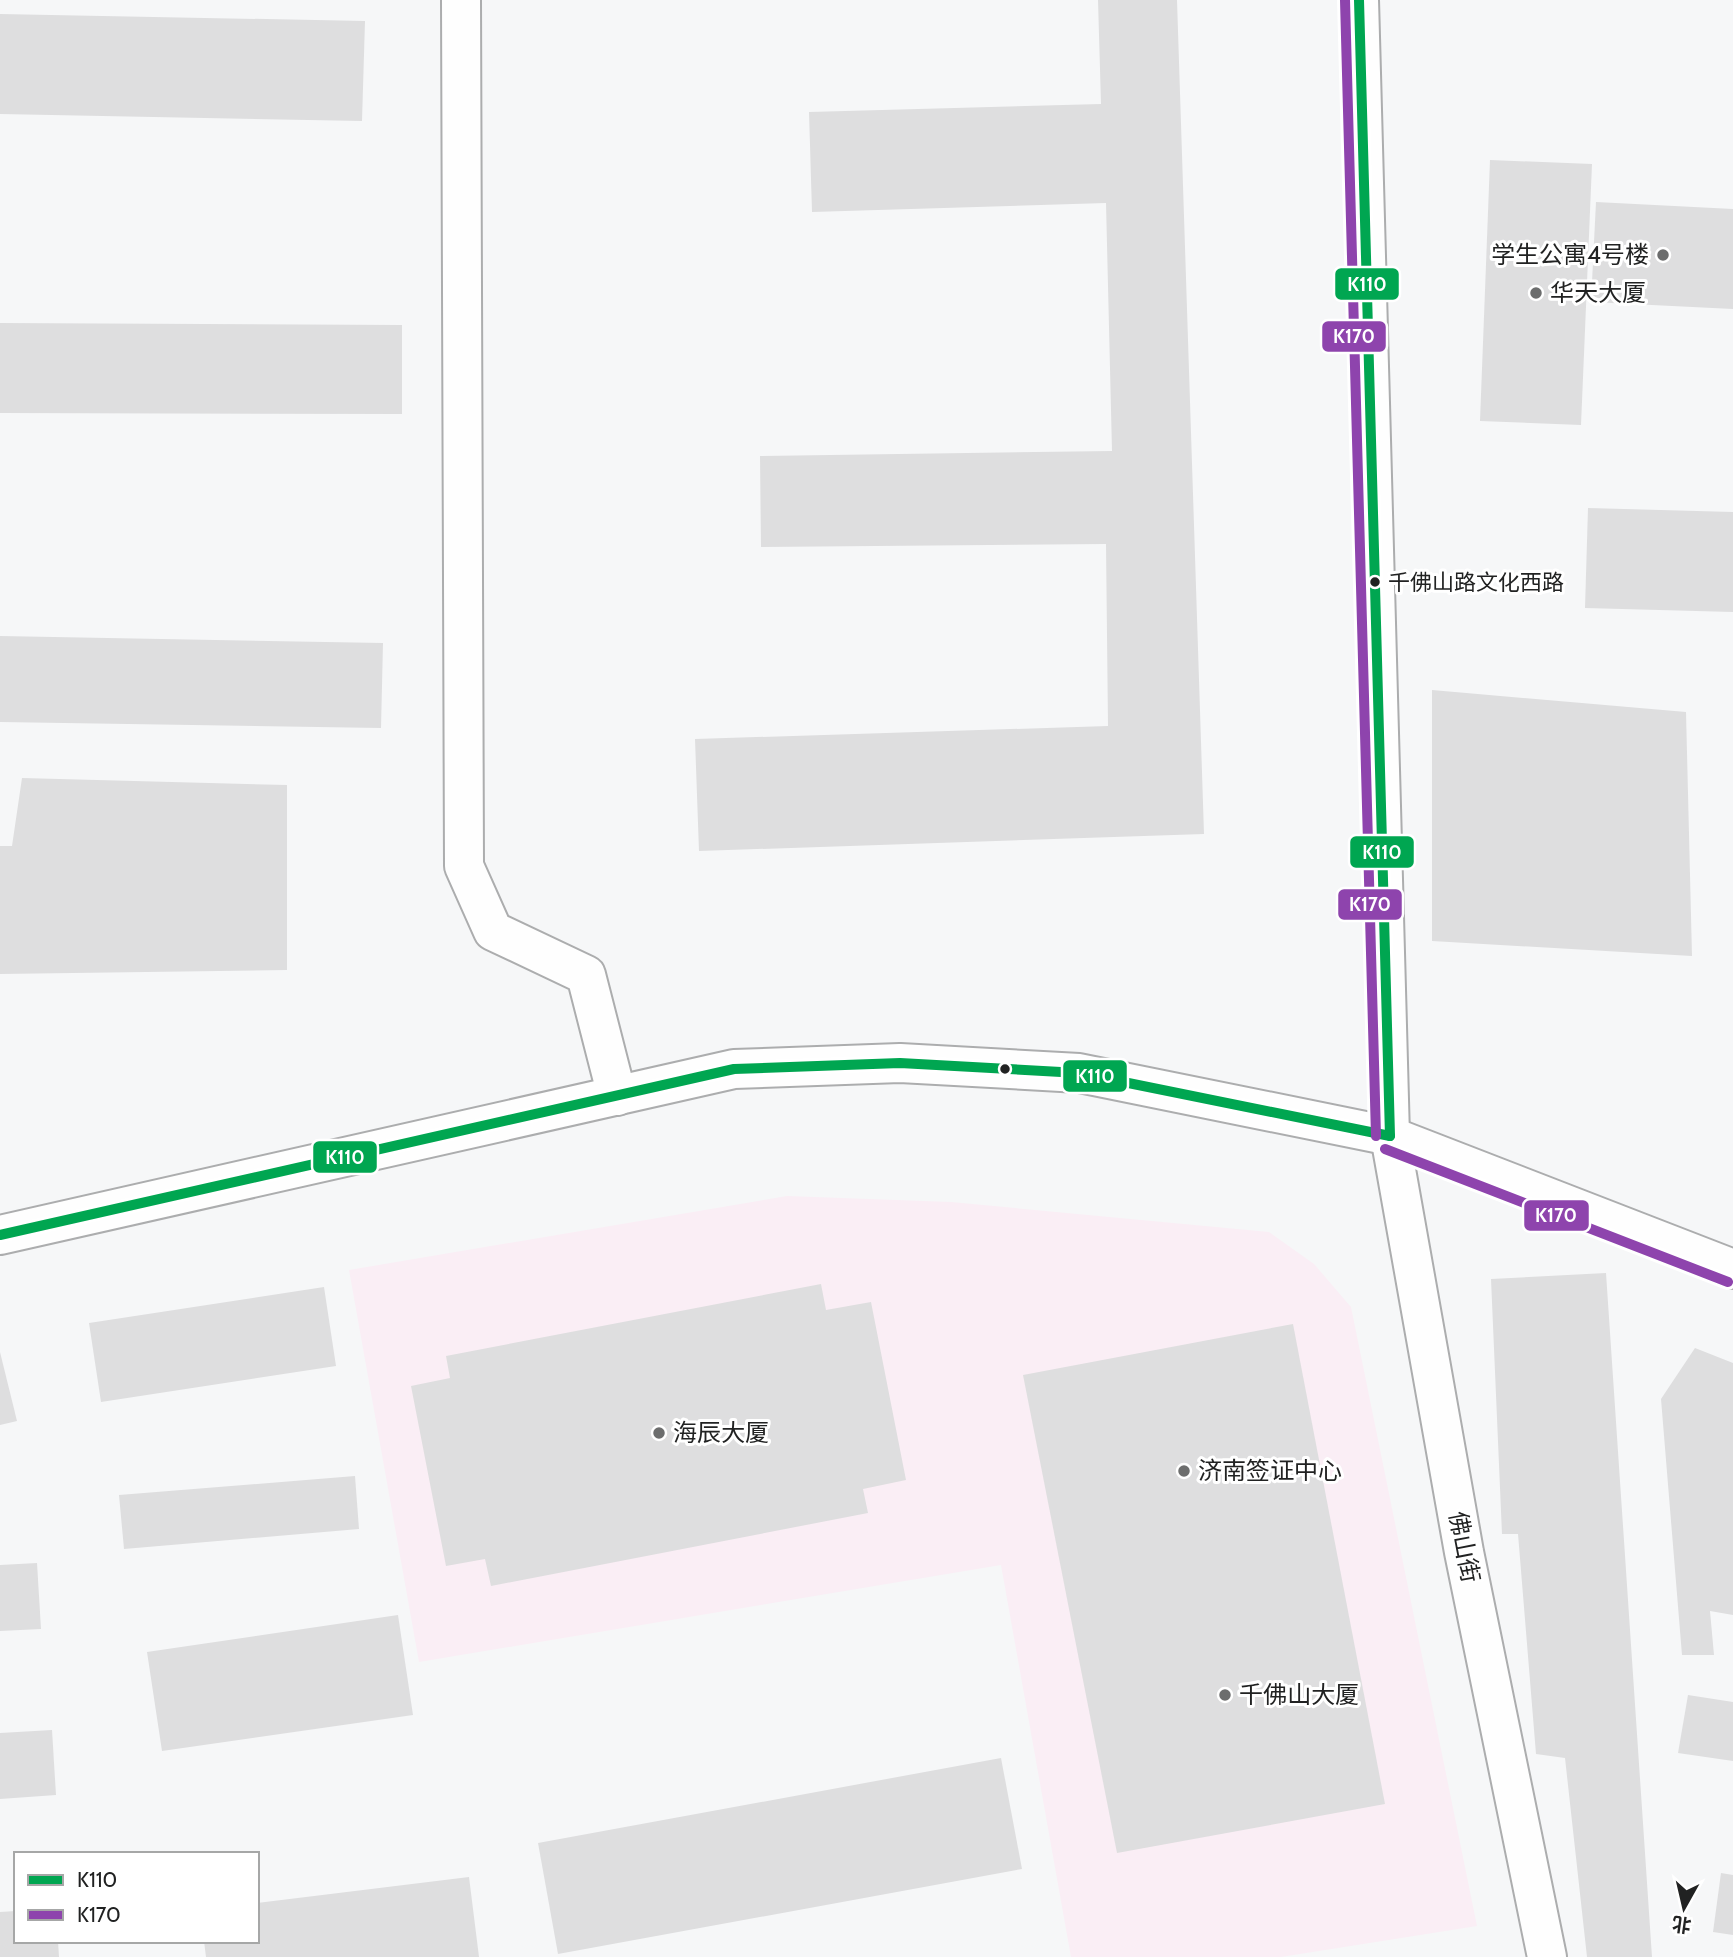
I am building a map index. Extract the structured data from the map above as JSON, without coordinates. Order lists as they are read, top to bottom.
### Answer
{
  "streets": {
    "main road": ["佛山街"]
  },
  "places": [
    "学生公寓4号楼",
    "华天大厦",
    "千佛山路文化西路",
    "海辰大厦",
    "济南签证中心",
    "千佛山大厦"
  ],
  "lines": ["transit line K110", "transit line K170"],
  "legend": ["K110", "K170"],
  "north": "bottom"
}
